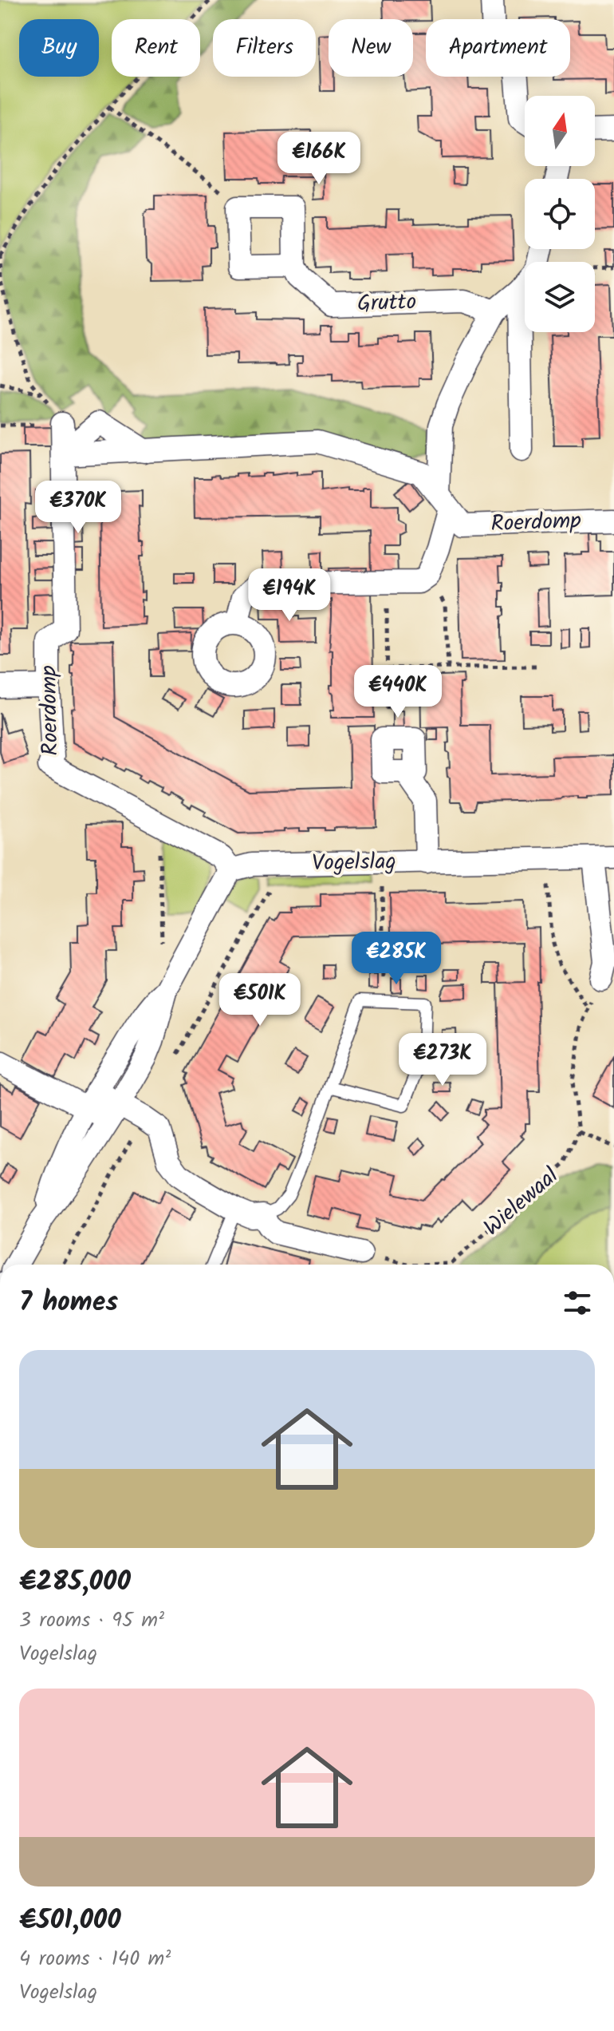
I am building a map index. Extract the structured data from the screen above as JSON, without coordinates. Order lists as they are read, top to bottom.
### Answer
{
  "streets": {
    "street": ["Grutto", "Roerdomp", "Vogelslag"],
    "path": ["Wielewaal"]
  },
  "crossings": [
    ["Roerdomp", "Vogelslag"]
  ],
  "north": "top",
  "page": {
    "chip": [
      "Buy",
      "Rent",
      "Filters",
      "New",
      "Apartment"
    ],
    "price": [
      "€166K",
      "€370K",
      "€194K",
      "€440K",
      "€285K",
      "€501K",
      "€273K"
    ],
    "heading": "7 homes",
    "list": [
      {
        "name": "€285,000",
        "note": "3 rooms · 95 m² · Vogelslag"
      },
      {
        "name": "€501,000",
        "note": "4 rooms · 140 m² · Vogelslag"
      }
    ]
  }
}
